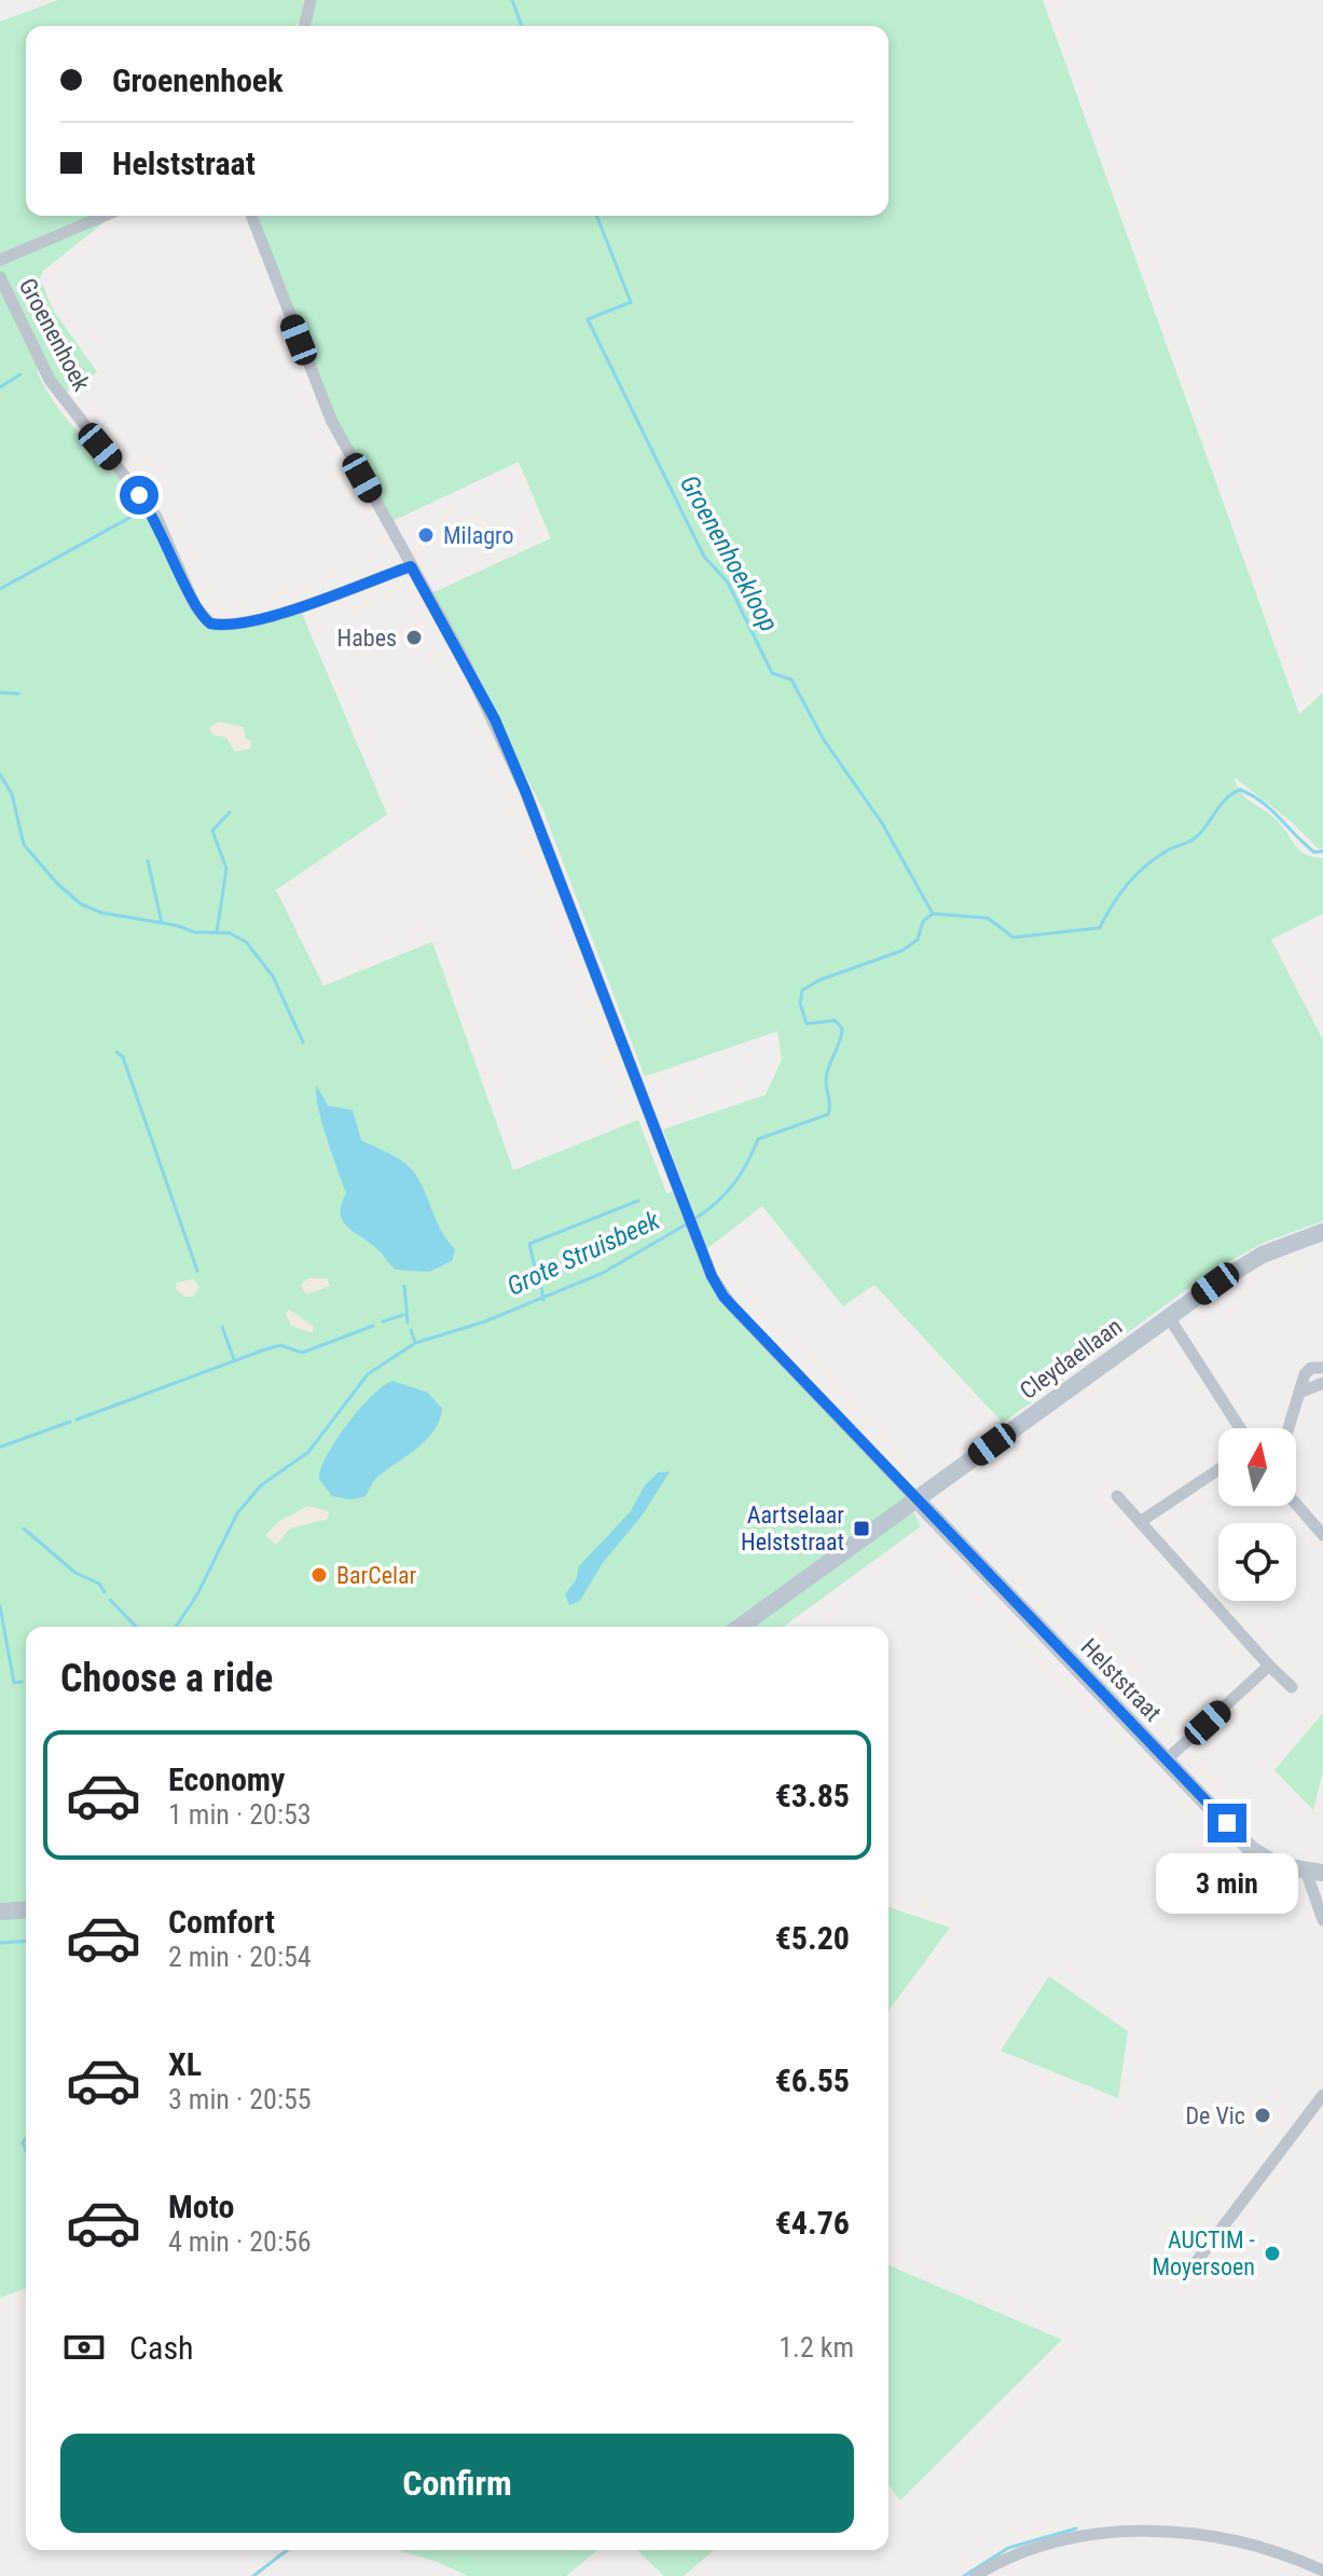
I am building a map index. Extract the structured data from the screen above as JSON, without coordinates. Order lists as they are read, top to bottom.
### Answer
{
  "streets": {
    "street": ["Groenenhoek", "Cleydaellaan", "Helststraat"]
  },
  "crossings": [
    ["Cleydaellaan", "Helststraat"]
  ],
  "water": ["Groenenhoekloop", "Grote Struisbeek"],
  "places": {
    "other": [
      "Milagro",
      "Habes",
      "BarCelar",
      "De Vic",
      "AUCTIM - Moyersoen"
    ],
    "transit": ["Aartselaar Helststraat"]
  },
  "north": "top",
  "page": {
    "banner": ["Groenenhoek", "Helststraat"],
    "heading": "Choose a ride",
    "list": [
      {
        "name": "Economy",
        "note": "1 min · 20:53",
        "value": "€3.85"
      },
      {
        "name": "Comfort",
        "note": "2 min · 20:54",
        "value": "€5.20"
      },
      {
        "name": "XL",
        "note": "3 min · 20:55",
        "value": "€6.55"
      },
      {
        "name": "Moto",
        "note": "4 min · 20:56",
        "value": "€4.76"
      }
    ],
    "bubble": "3 min",
    "pay": ["Cash", "1.2 km"],
    "buttons": "Confirm"
  }
}
